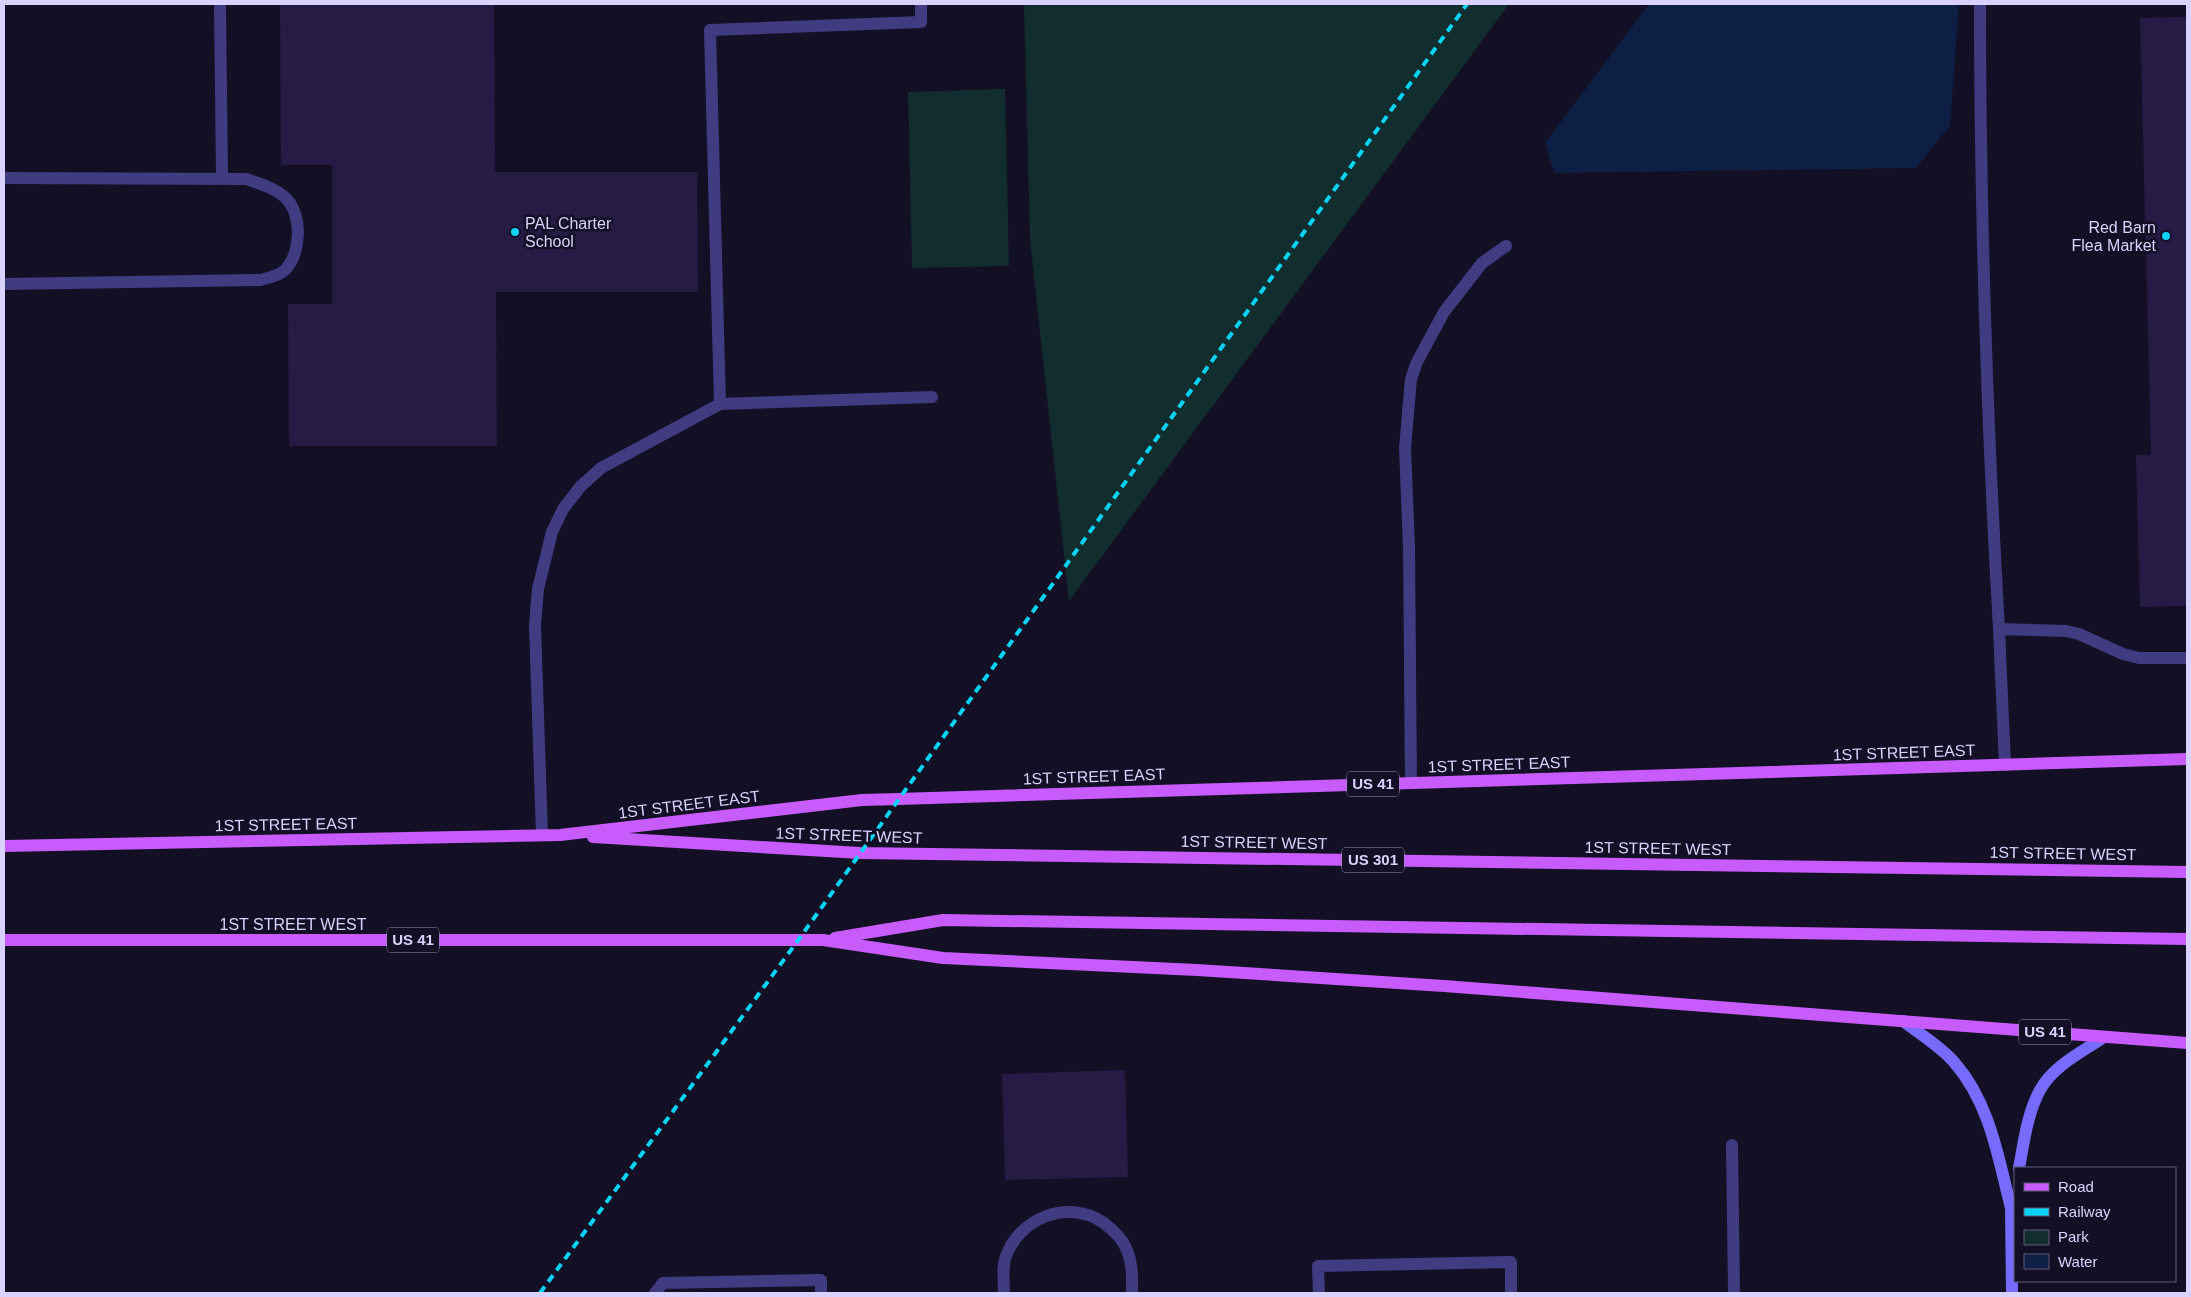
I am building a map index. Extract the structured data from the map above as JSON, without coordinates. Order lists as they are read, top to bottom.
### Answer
{
  "streets": {
    "main road": [
      "1ST STREET EAST",
      "US 41",
      "1ST STREET WEST",
      "US 301"
    ]
  },
  "crossings": [
    ["1ST STREET EAST", "1ST STREET WEST"]
  ],
  "places": ["PAL Charter School", "Red Barn Flea Market"],
  "legend": [
    "Road",
    "Railway",
    "Park",
    "Water"
  ]
}
